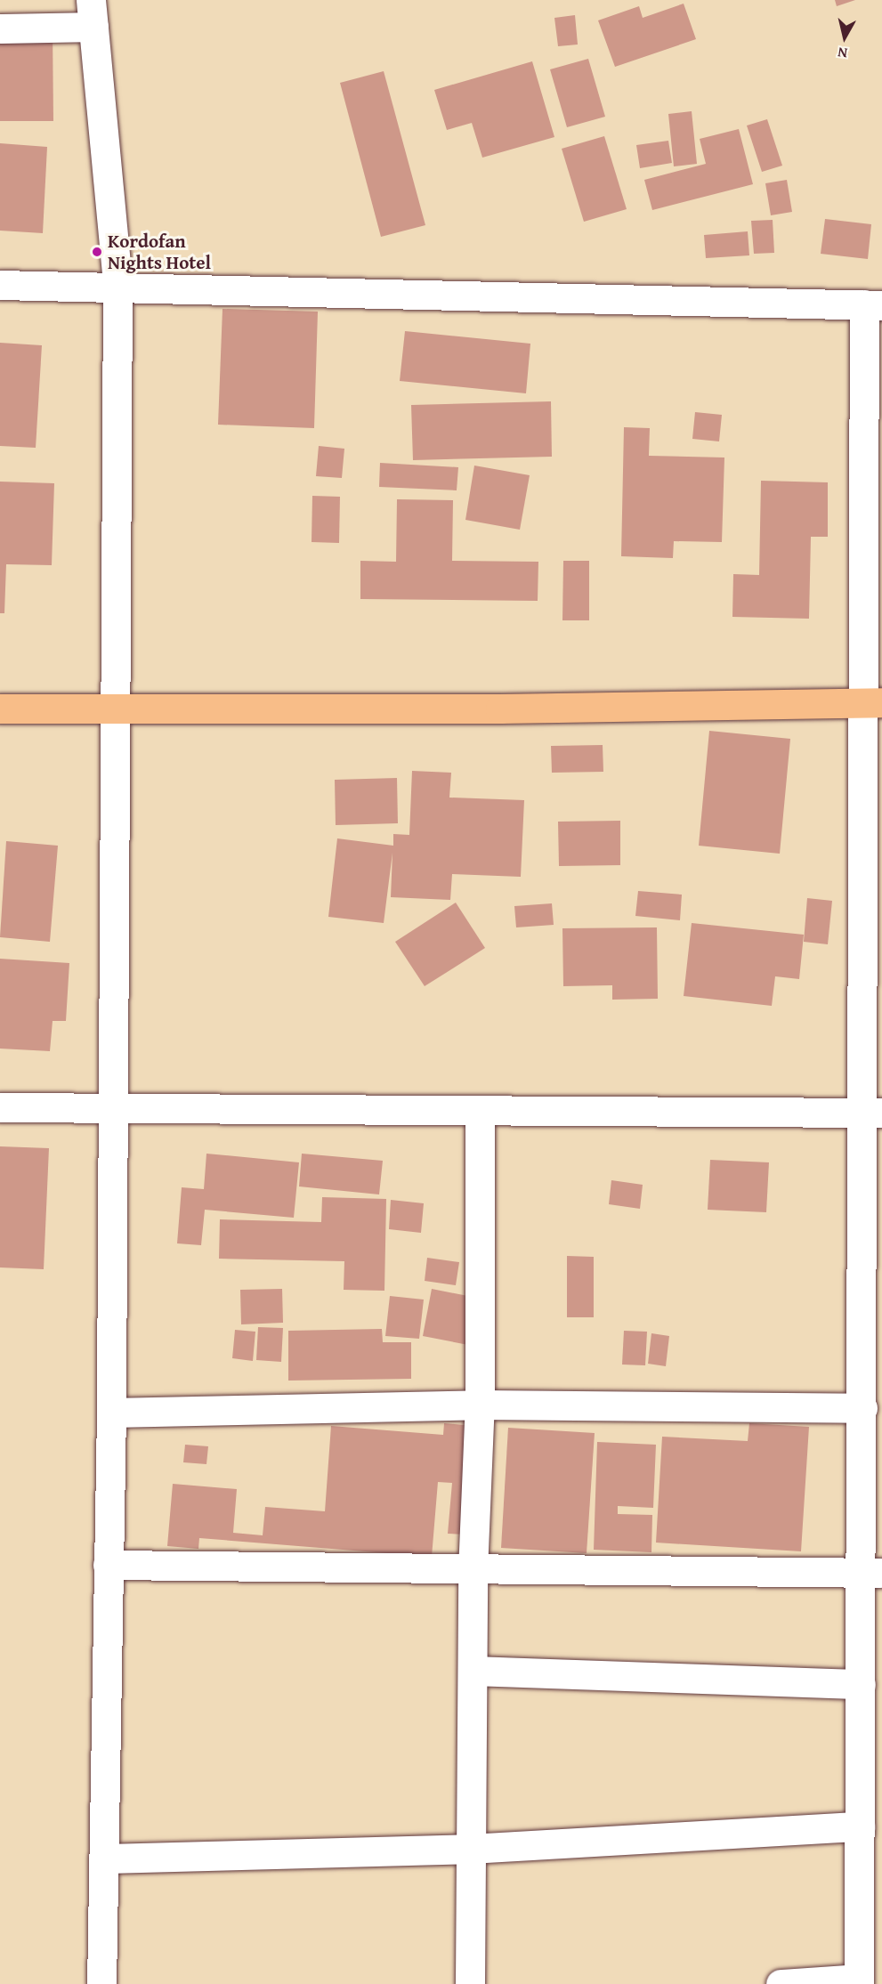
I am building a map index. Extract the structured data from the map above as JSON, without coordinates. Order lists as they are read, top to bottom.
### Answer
{
  "places": ["Kordofan Nights Hotel"],
  "north": "bottom"
}
